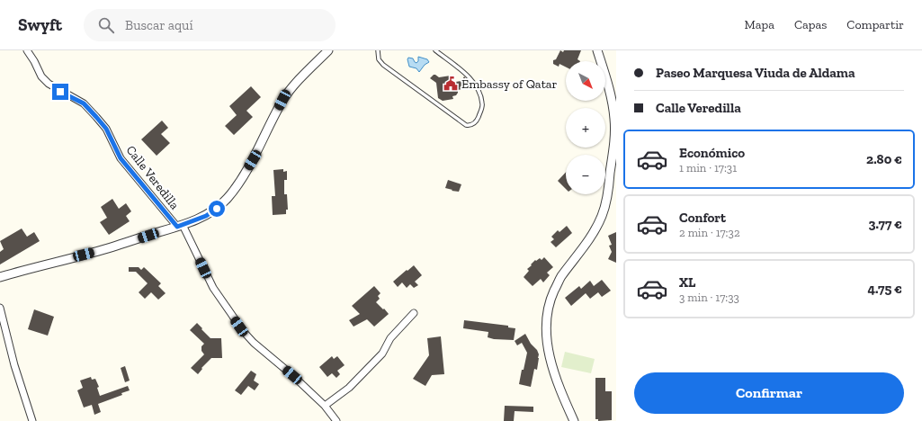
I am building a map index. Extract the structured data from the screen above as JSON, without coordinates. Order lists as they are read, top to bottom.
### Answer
{
  "streets": {
    "street": ["Calle Veredilla"]
  },
  "places": {
    "public building": ["Embassy of Qatar"]
  },
  "north": "bottom right",
  "page": {
    "header": "Swyft",
    "search": "Buscar aquí",
    "nav": ["Mapa", "Capas", "Compartir"],
    "banner": ["Paseo Marquesa Viuda de Aldama", "Calle Veredilla"],
    "map_buttons": ["+", "−"],
    "list": [
      {
        "name": "Económico",
        "note": "1 min · 17:31",
        "value": "2.80 €"
      },
      {
        "name": "Confort",
        "note": "2 min · 17:32",
        "value": "3.77 €"
      },
      {
        "name": "XL",
        "note": "3 min · 17:33",
        "value": "4.75 €"
      }
    ],
    "buttons": "Confirmar"
  }
}
